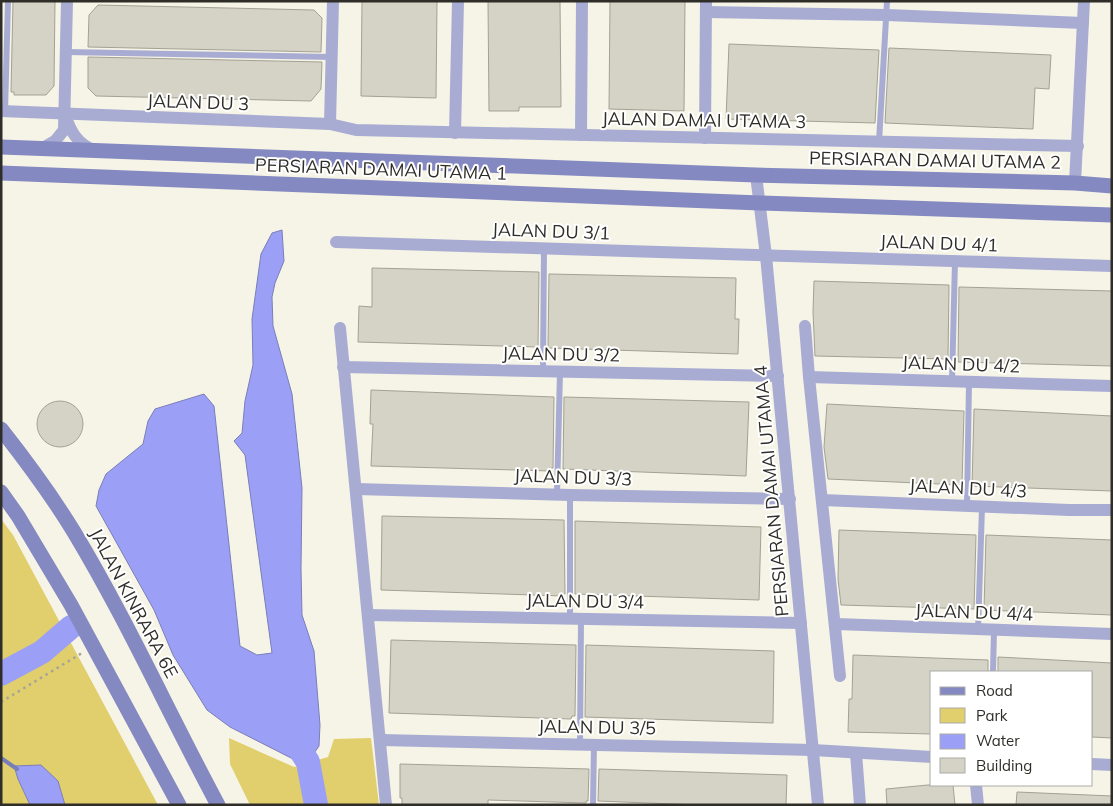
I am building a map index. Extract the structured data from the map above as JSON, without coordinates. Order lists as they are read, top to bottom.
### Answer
{
  "streets": {
    "street": [
      "JALAN DU 3",
      "JALAN DAMAI UTAMA 3",
      "PERSIARAN DAMAI UTAMA 2",
      "PERSIARAN DAMAI UTAMA 1",
      "JALAN DU 3/1",
      "JALAN DU 4/1",
      "JALAN DU 3/2",
      "JALAN DU 4/2",
      "JALAN DU 3/3",
      "JALAN DU 4/3",
      "PERSIARAN DAMAI UTAMA 4",
      "JALAN DU 3/4",
      "JALAN KINRARA 6E",
      "JALAN DU 4/4",
      "JALAN DU 3/5"
    ]
  },
  "crossings": [
    ["JALAN DU 3", "JALAN DAMAI UTAMA 3"],
    ["PERSIARAN DAMAI UTAMA 2", "PERSIARAN DAMAI UTAMA 1"],
    ["PERSIARAN DAMAI UTAMA 2", "PERSIARAN DAMAI UTAMA 4"],
    ["PERSIARAN DAMAI UTAMA 1", "PERSIARAN DAMAI UTAMA 4"],
    ["JALAN DU 3/1", "JALAN DU 4/1"],
    ["JALAN DU 3/1", "PERSIARAN DAMAI UTAMA 4"],
    ["JALAN DU 4/1", "PERSIARAN DAMAI UTAMA 4"],
    ["JALAN DU 3/2", "PERSIARAN DAMAI UTAMA 4"],
    ["JALAN DU 3/3", "PERSIARAN DAMAI UTAMA 4"],
    ["PERSIARAN DAMAI UTAMA 4", "JALAN DU 3/4"],
    ["PERSIARAN DAMAI UTAMA 4", "JALAN DU 3/5"]
  ],
  "legend": [
    "Road",
    "Park",
    "Water",
    "Building"
  ]
}
